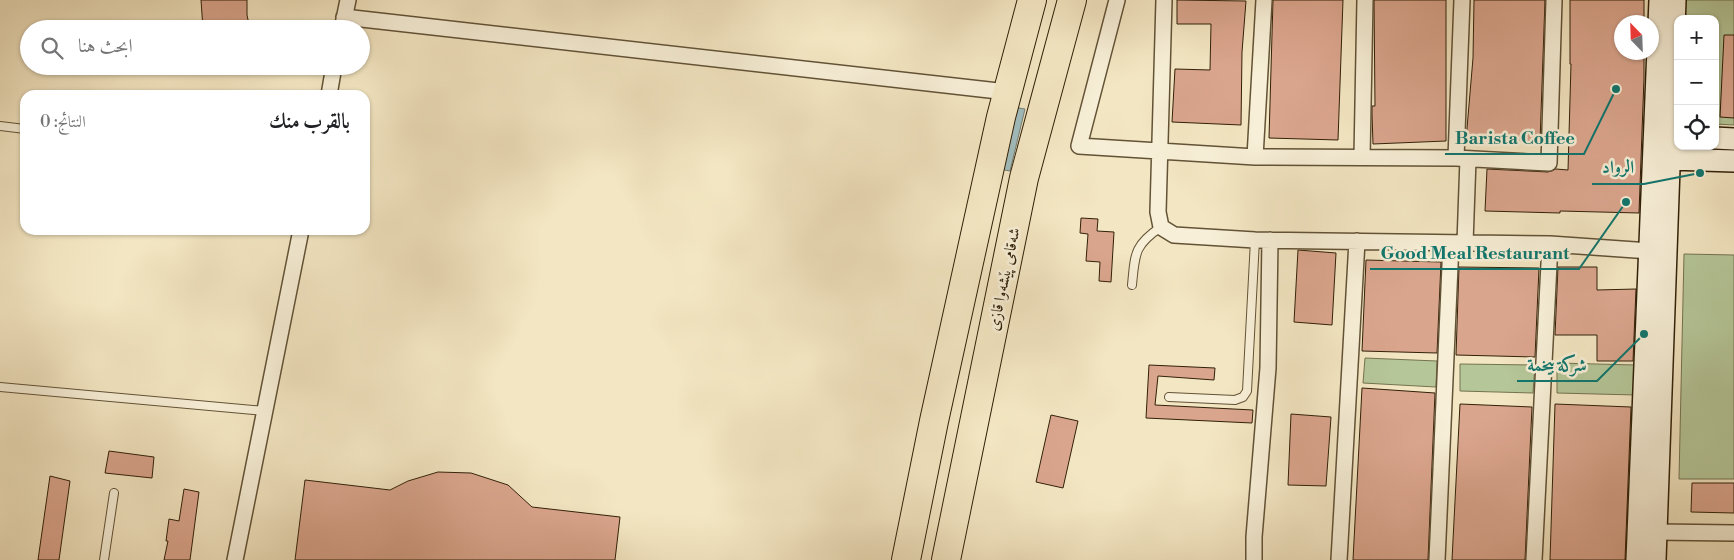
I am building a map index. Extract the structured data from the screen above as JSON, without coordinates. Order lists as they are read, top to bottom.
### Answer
{
  "streets": {
    "highway": ["شەقامی پێشەوا قازی"]
  },
  "places": [
    "Barista Coffee",
    "الرواد",
    "Good Meal Restaurant",
    "شركة بيخمة"
  ],
  "north": "top left",
  "page": {
    "map_buttons": ["+", "−"],
    "search": "ابحث هنا",
    "heading": ["بالقرب منك", "النتائج: 0"]
  }
}
